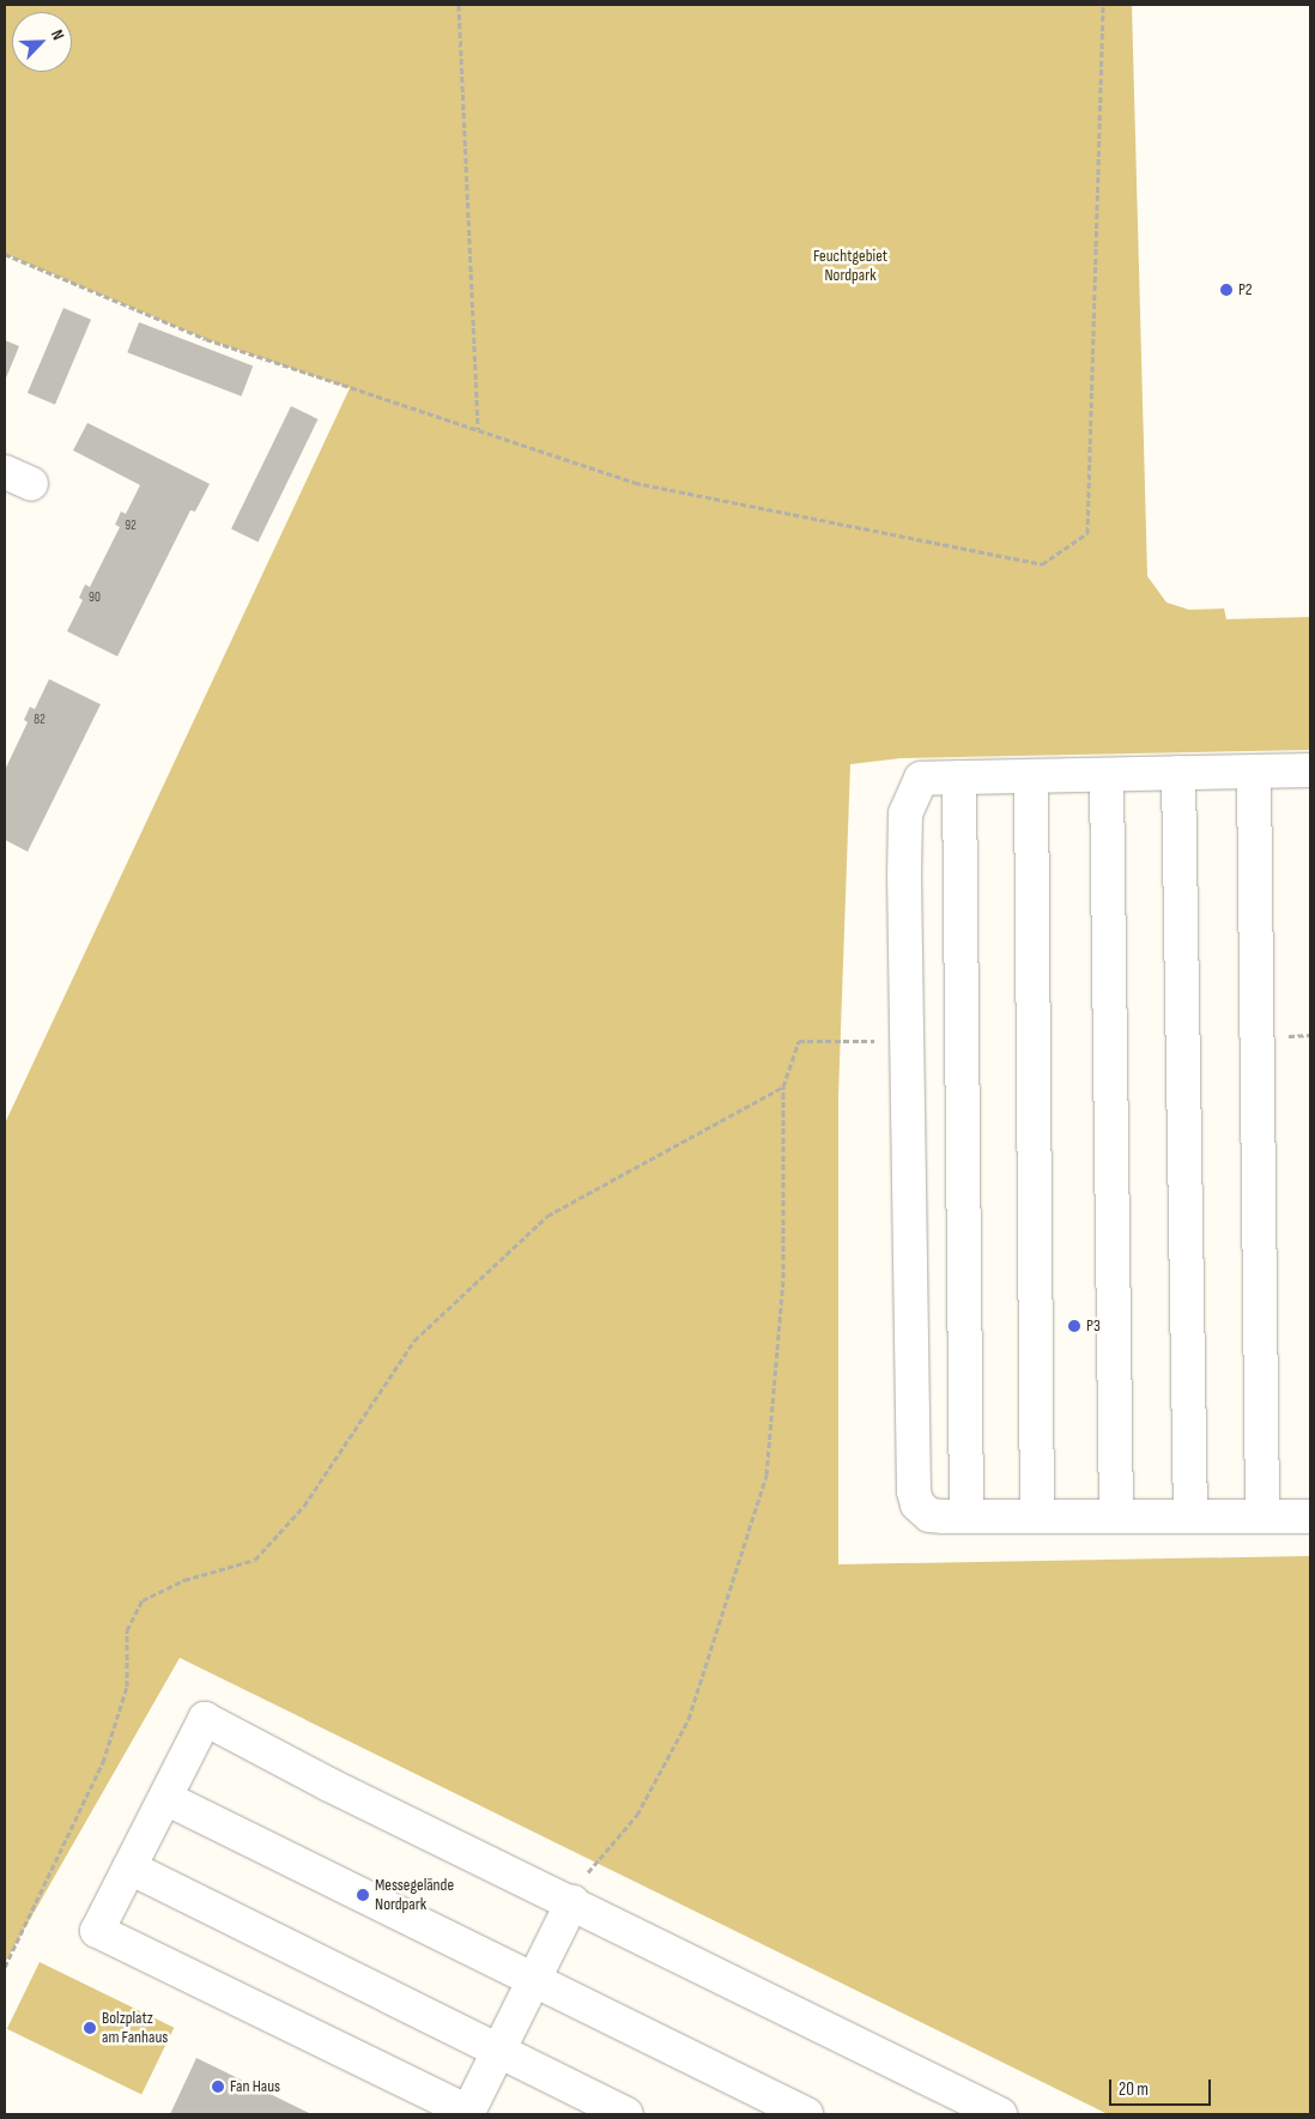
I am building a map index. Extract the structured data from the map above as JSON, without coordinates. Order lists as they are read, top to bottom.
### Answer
{
  "parks": ["Feuchtgebiet Nordpark"],
  "places": [
    "P2",
    "P3",
    "Messegelände Nordpark",
    "Bolzplatz am Fanhaus",
    "Fan Haus"
  ],
  "house_numbers": ["92", "90", "82"],
  "scale_bar": "20 m",
  "north": "top right"
}
